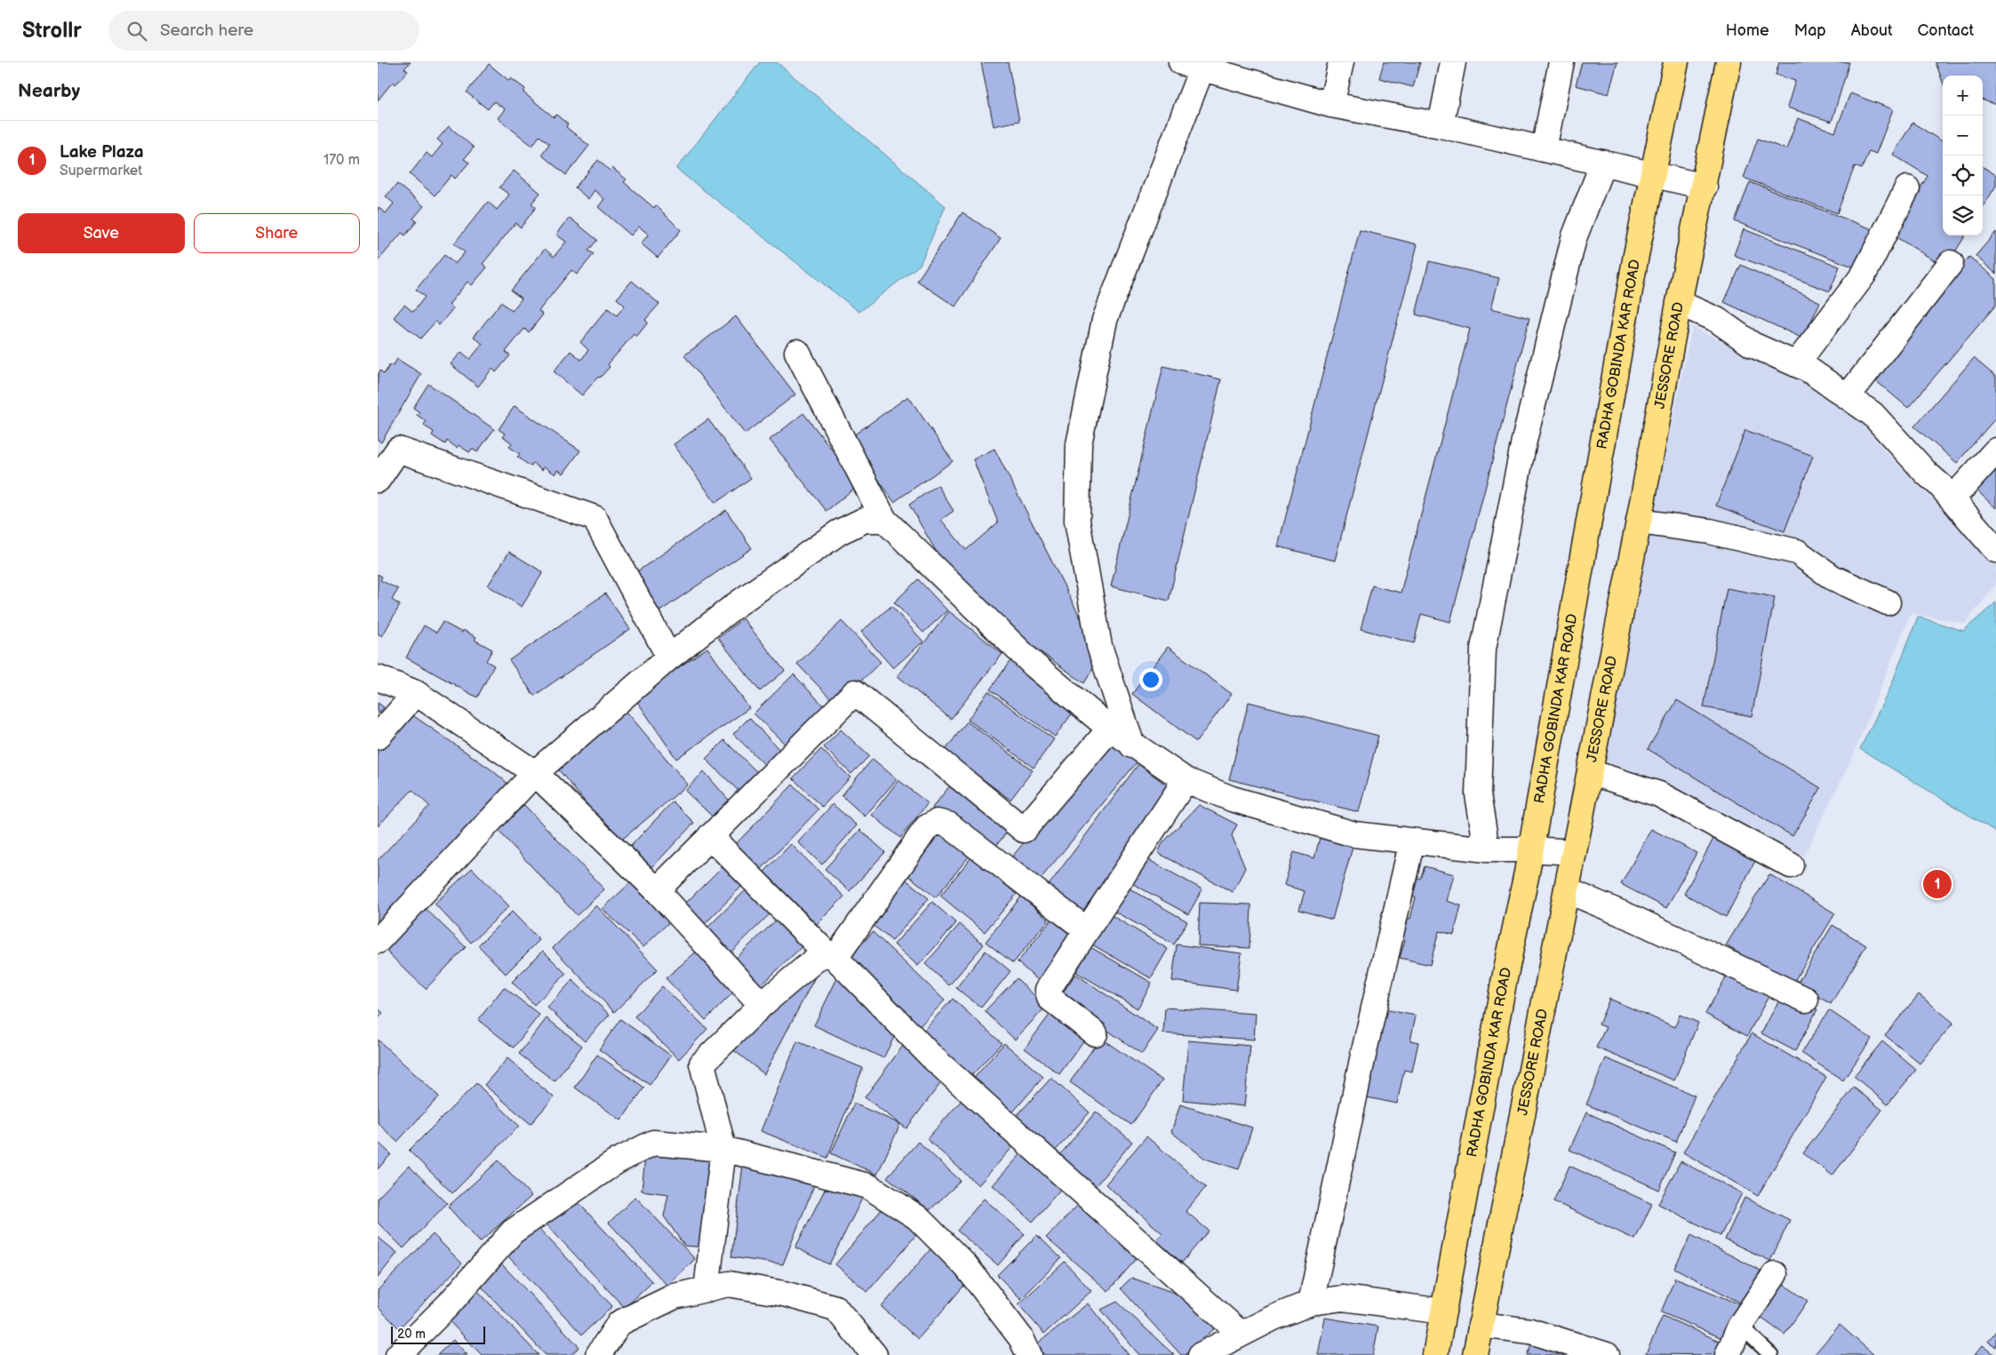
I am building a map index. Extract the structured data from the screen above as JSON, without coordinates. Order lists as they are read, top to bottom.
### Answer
{
  "streets": {
    "main road": ["RADHA GOBINDA KAR ROAD", "JESSORE ROAD"]
  },
  "scale_bar": "20 m",
  "page": {
    "header": "Strollr",
    "search": "Search here",
    "nav": [
      "Home",
      "Map",
      "About",
      "Contact"
    ],
    "heading": "Nearby",
    "map_buttons": ["+", "−"],
    "list": [
      {
        "mark": "1",
        "name": "Lake Plaza",
        "note": "Supermarket",
        "value": "170 m"
      }
    ],
    "buttons": ["Save", "Share"],
    "pins": "1",
    "scale": "20 m"
  }
}
